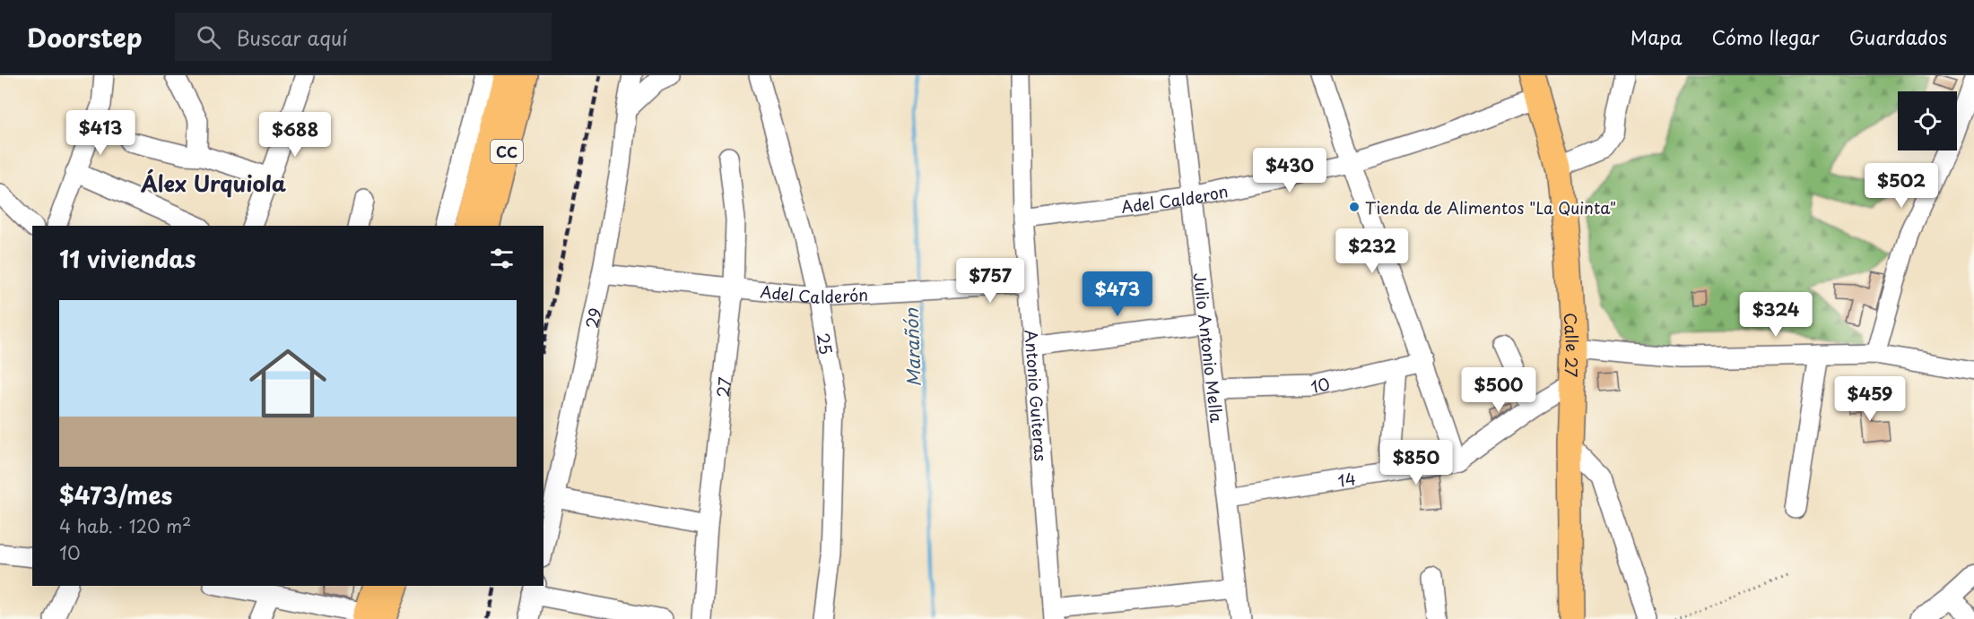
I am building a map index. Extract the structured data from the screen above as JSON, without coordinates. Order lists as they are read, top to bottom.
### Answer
{
  "streets": {
    "main road": ["CC", "Calle 27"],
    "street": [
      "Adel Calderon",
      "Adel Calderón",
      "29",
      "25",
      "Julio Antonio Mella",
      "10",
      "27",
      "Antonio Guiteras",
      "14"
    ]
  },
  "crossings": [
    ["Adel Calderon", "Calle 27"],
    ["Adel Calderon", "Julio Antonio Mella"],
    ["Adel Calderon", "Antonio Guiteras"],
    ["Adel Calderón", "29"],
    ["Adel Calderón", "25"],
    ["Adel Calderón", "27"],
    ["Adel Calderón", "Antonio Guiteras"],
    ["Calle 27", "14"],
    ["Julio Antonio Mella", "10"],
    ["Julio Antonio Mella", "14"]
  ],
  "districts": ["Álex Urquiola"],
  "water": ["Marañón"],
  "places": ["Tienda de Alimentos \"La Quinta\""],
  "page": {
    "header": "Doorstep",
    "search": "Buscar aquí",
    "nav": ["Mapa", "Cómo llegar", "Guardados"],
    "price": [
      "$413",
      "$688",
      "$430",
      "$502",
      "$232",
      "$757",
      "$473",
      "$324",
      "$500",
      "$459",
      "$850"
    ],
    "heading": "11 viviendas",
    "list": [
      {
        "name": "$473/mes",
        "note": "4 hab. · 120 m² · 10"
      }
    ]
  }
}
